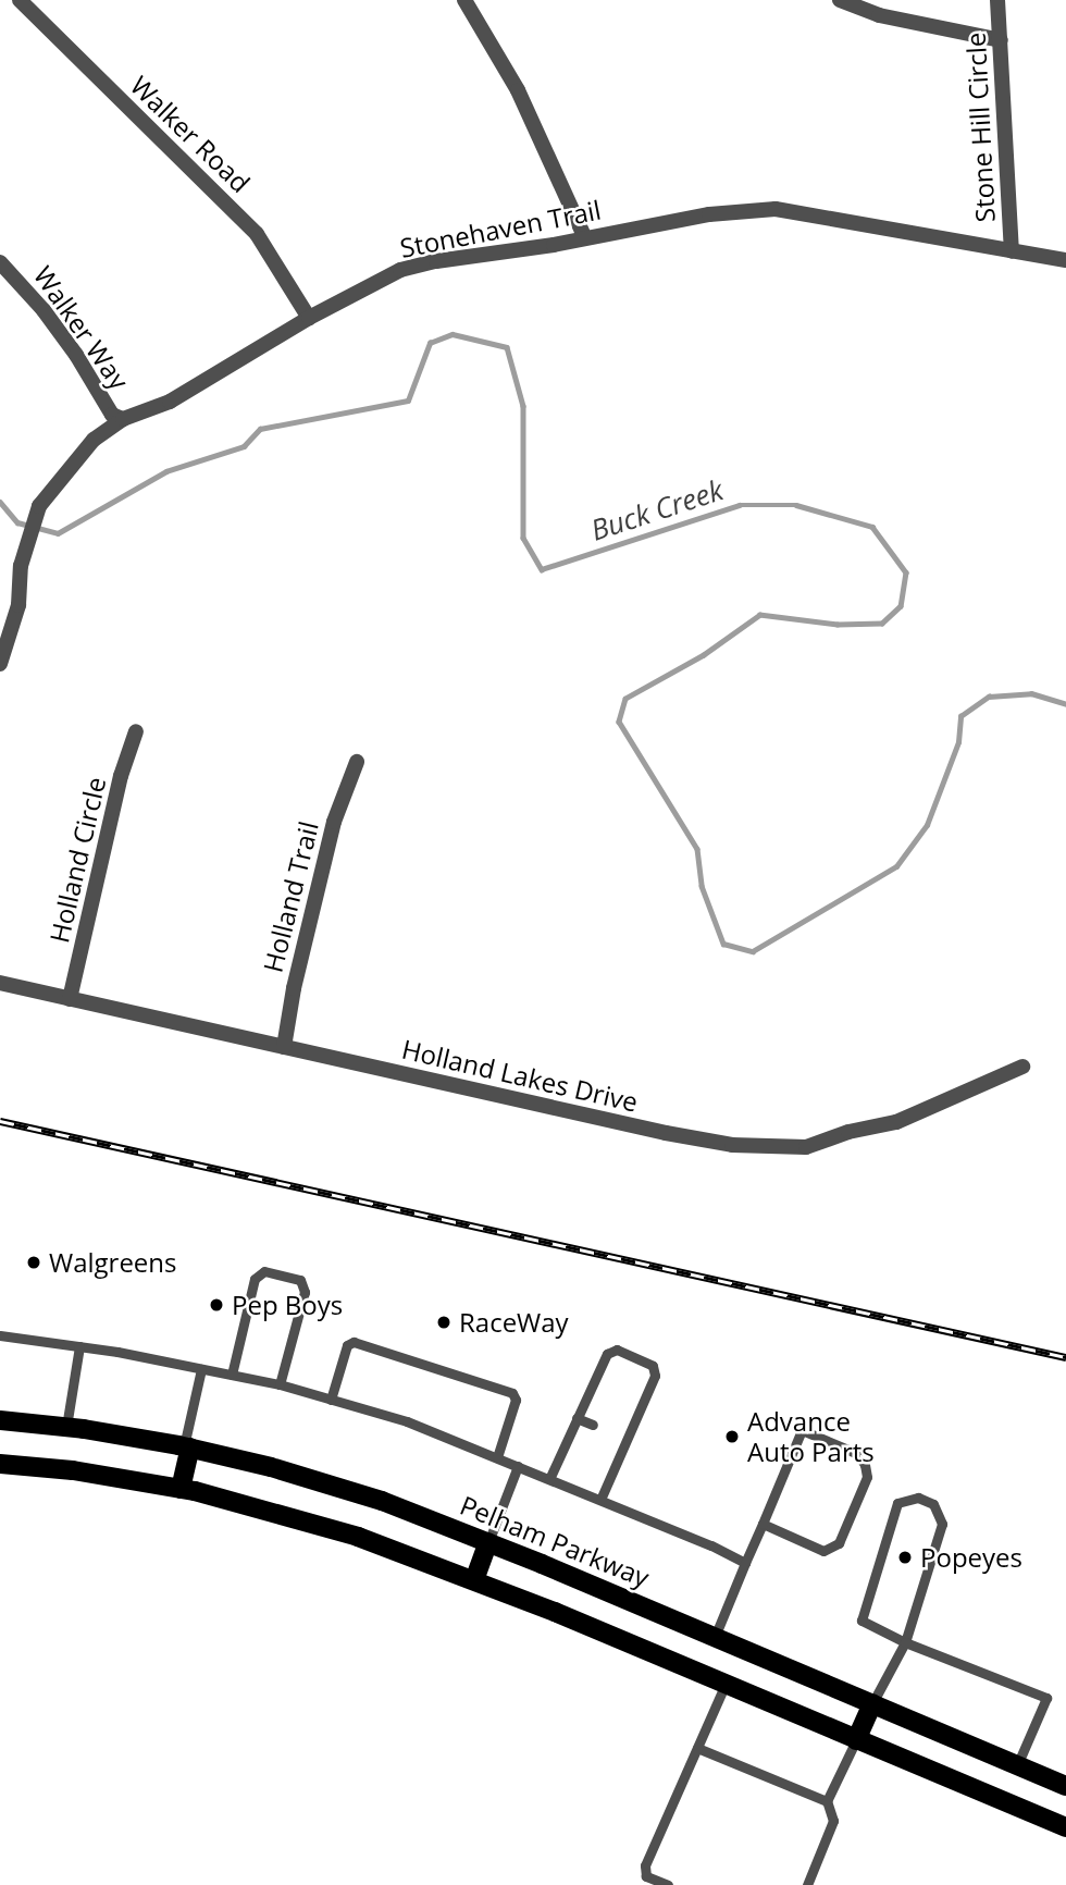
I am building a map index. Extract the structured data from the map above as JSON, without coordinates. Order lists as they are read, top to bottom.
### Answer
{
  "streets": {
    "main road": ["Pelham Parkway"],
    "street": [
      "Stone Hill Circle",
      "Walker Road",
      "Stonehaven Trail",
      "Walker Way",
      "Holland Circle",
      "Holland Trail",
      "Holland Lakes Drive"
    ]
  },
  "crossings": [
    ["Stone Hill Circle", "Stonehaven Trail"],
    ["Walker Road", "Stonehaven Trail"],
    ["Stonehaven Trail", "Walker Way"],
    ["Holland Circle", "Holland Lakes Drive"],
    ["Holland Trail", "Holland Lakes Drive"]
  ],
  "water": ["Buck Creek"],
  "places": [
    "Walgreens",
    "Pep Boys",
    "RaceWay",
    "Advance Auto Parts",
    "Popeyes"
  ]
}
